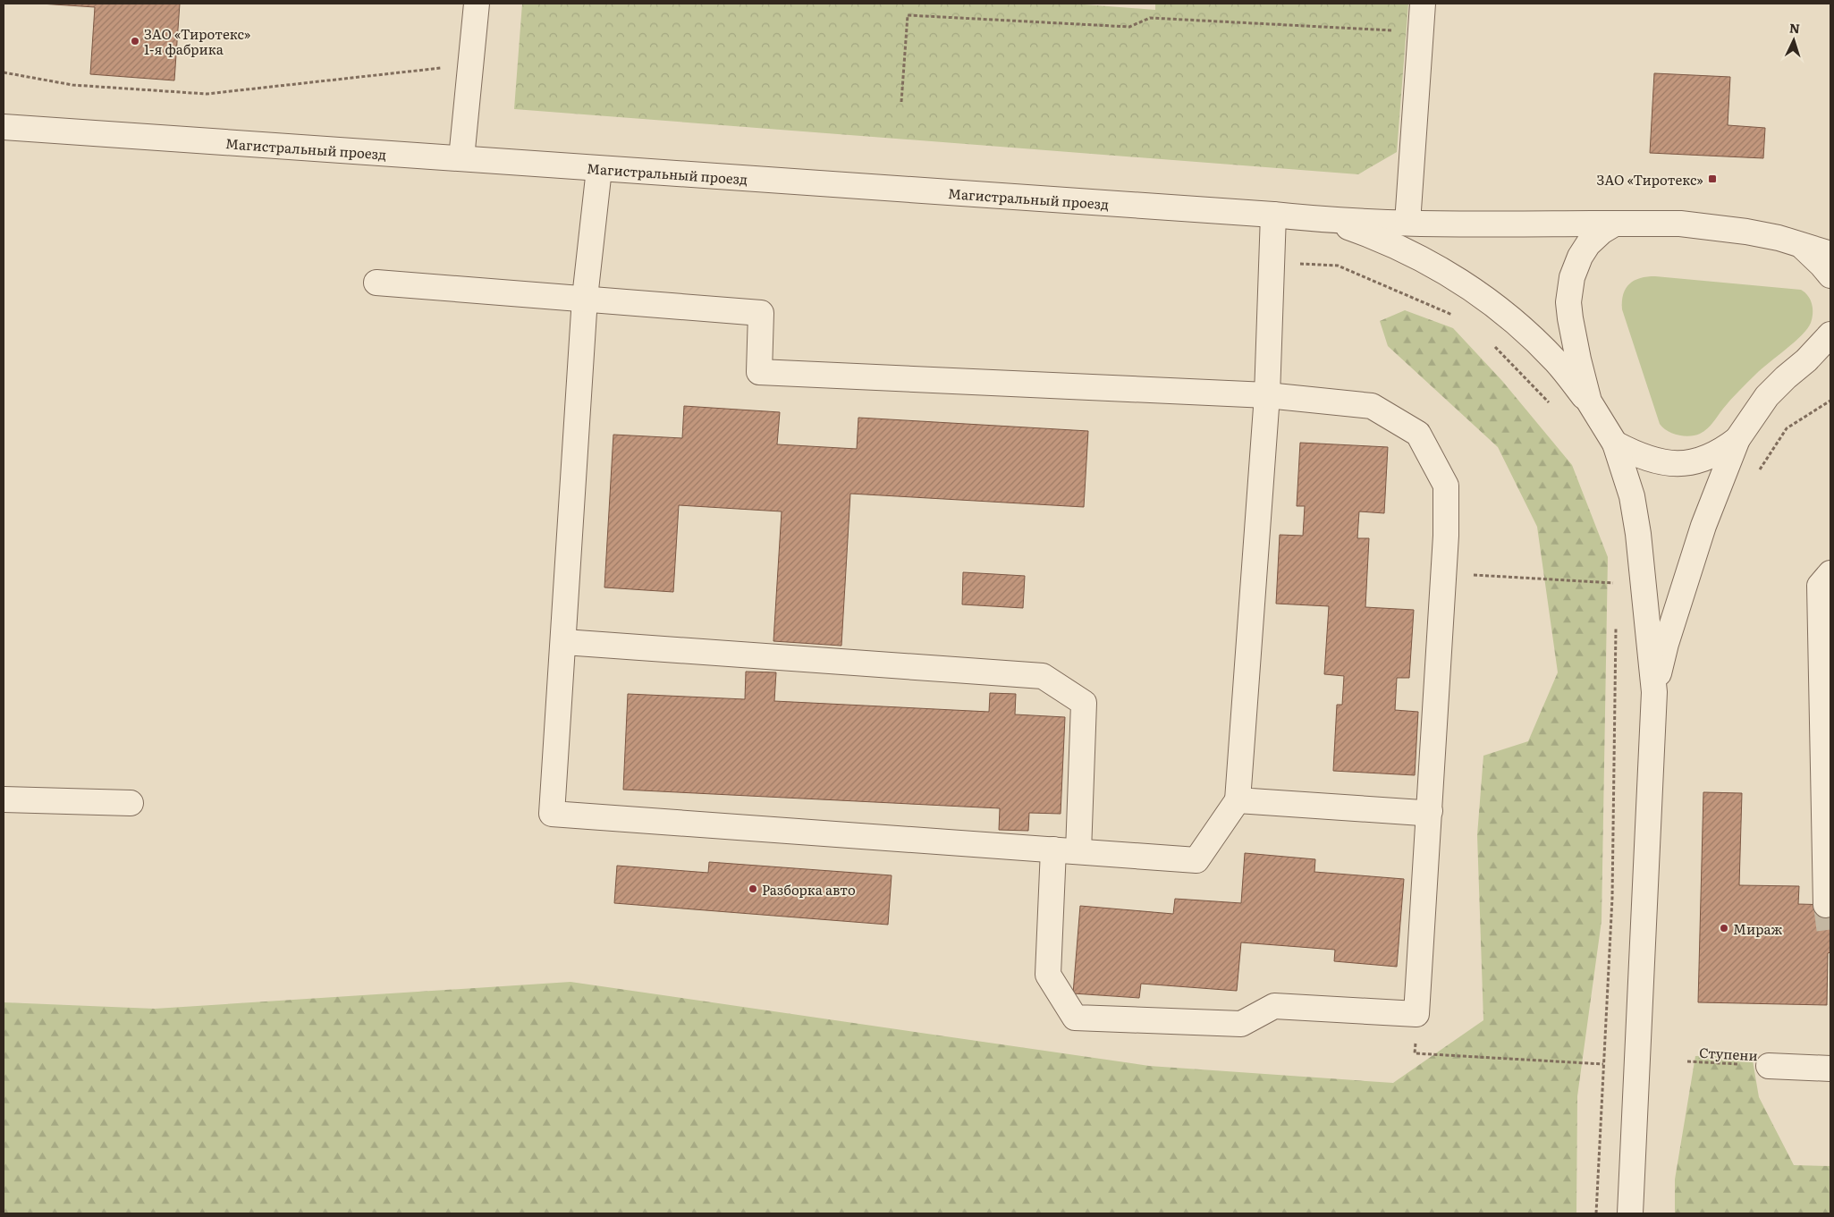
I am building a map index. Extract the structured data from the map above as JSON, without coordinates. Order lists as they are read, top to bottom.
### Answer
{
  "streets": {
    "street": ["Магистральный проезд"],
    "path": ["Ступени"]
  },
  "places": {
    "other": ["ЗАО «Тиротекс» 1-я фабрика", "Разборка авто", "Мираж"],
    "transit": ["ЗАО «Тиротекс»"]
  },
  "north": "top"
}
